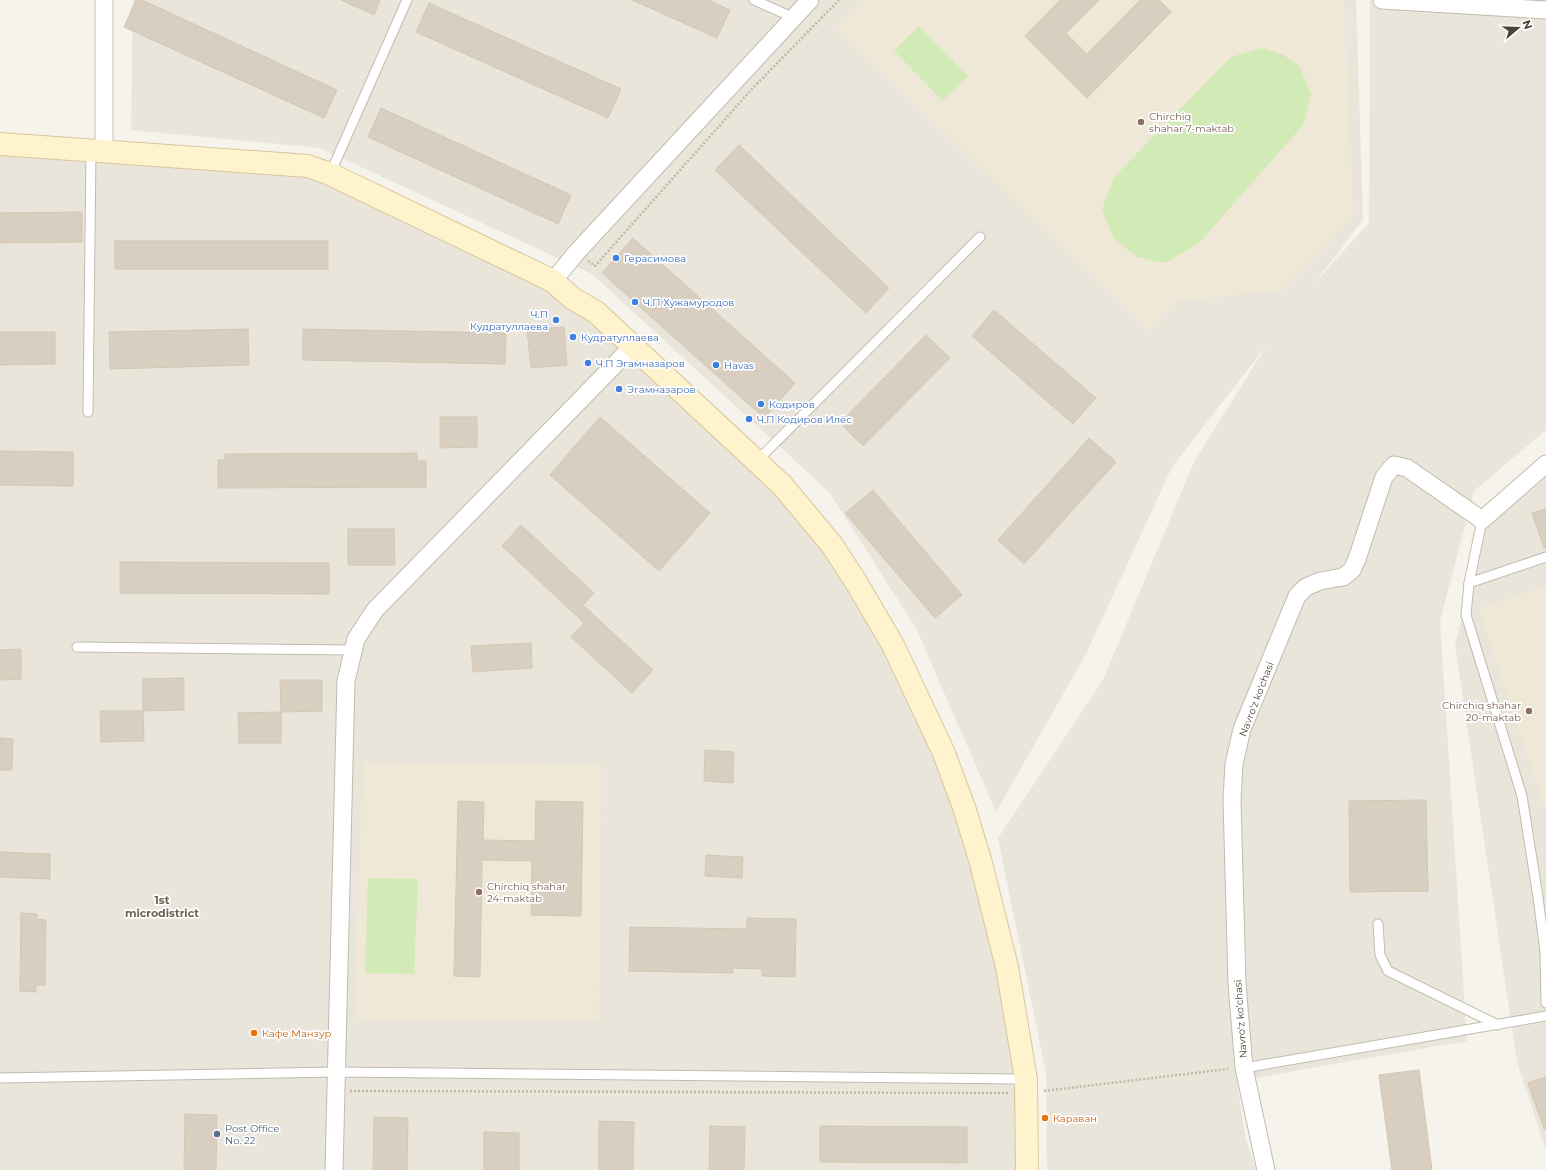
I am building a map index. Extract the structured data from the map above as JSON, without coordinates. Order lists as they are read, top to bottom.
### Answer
{
  "streets": {
    "street": ["Navro‘z ko‘chasi"]
  },
  "districts": ["1st microdistrict"],
  "places": [
    "Chirchiq shahar 7-maktab",
    "Герасимова",
    "Ч.П Хужамуродов",
    "Ч.П Кудратуллаева",
    "Кудратуллаева",
    "Ч.П Эгамназаров",
    "Havas",
    "Эгамназаров",
    "Кодиров",
    "Ч.П Кодиров Илёс",
    "Chirchiq shahar 20-maktab",
    "Chirchiq shahar 24-maktab",
    "Кафе Манзур",
    "Караван",
    "Post Office No. 22"
  ],
  "north": "right"
}
